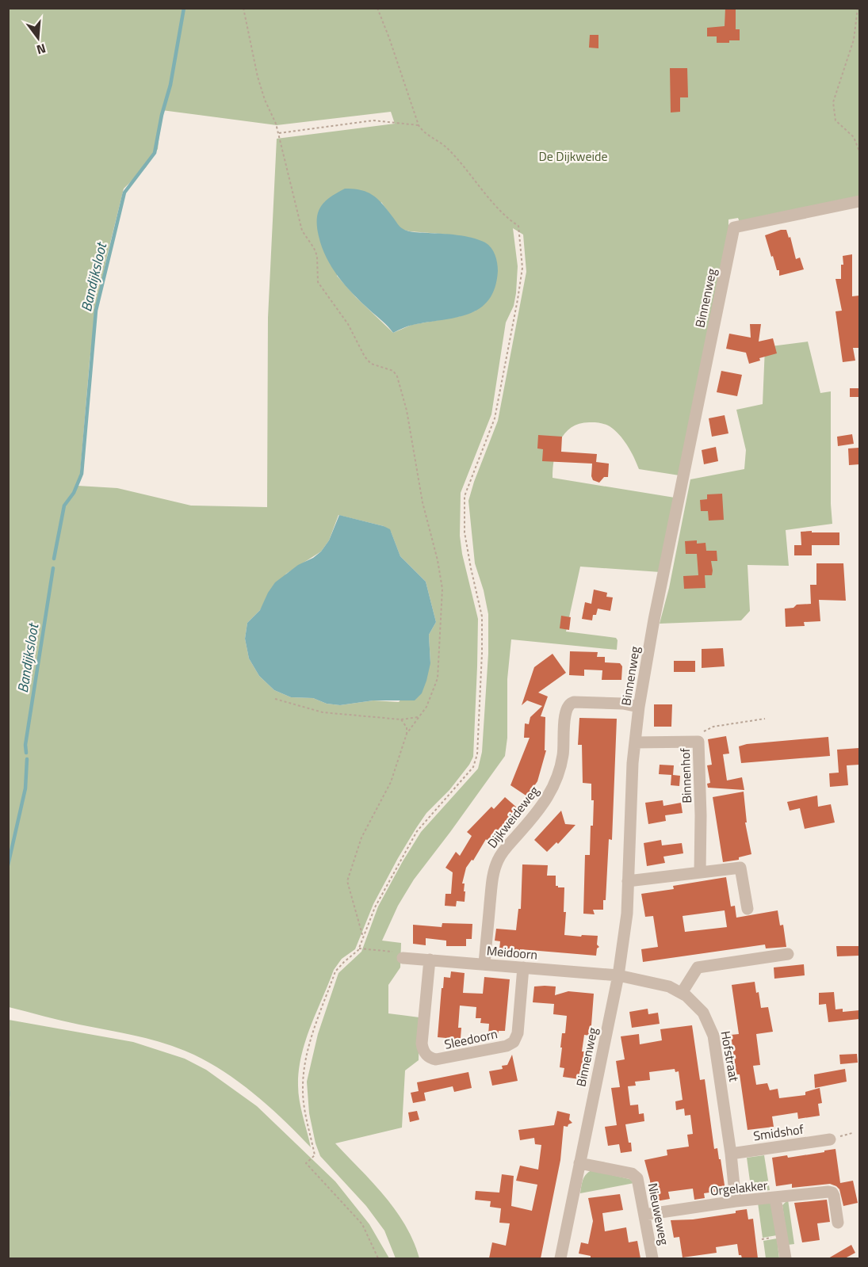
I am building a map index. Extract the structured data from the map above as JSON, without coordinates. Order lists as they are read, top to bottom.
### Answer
{
  "streets": {
    "street": [
      "Binnenweg",
      "Binnenhof",
      "Dijkweideweg",
      "Meidoorn",
      "Sleedoorn",
      "Hofstraat",
      "Smidshof",
      "Orgelakker",
      "Nieuweweg"
    ]
  },
  "crossings": [
    ["Binnenweg", "Binnenhof"],
    ["Binnenweg", "Dijkweideweg"],
    ["Binnenweg", "Meidoorn"],
    ["Binnenweg", "Hofstraat"],
    ["Binnenweg", "Nieuweweg"],
    ["Dijkweideweg", "Meidoorn"],
    ["Meidoorn", "Sleedoorn"],
    ["Meidoorn", "Hofstraat"],
    ["Hofstraat", "Smidshof"],
    ["Hofstraat", "Orgelakker"],
    ["Orgelakker", "Nieuweweg"]
  ],
  "water": ["Bandijksloot"],
  "parks": ["De Dijkweide"],
  "north": "bottom"
}
